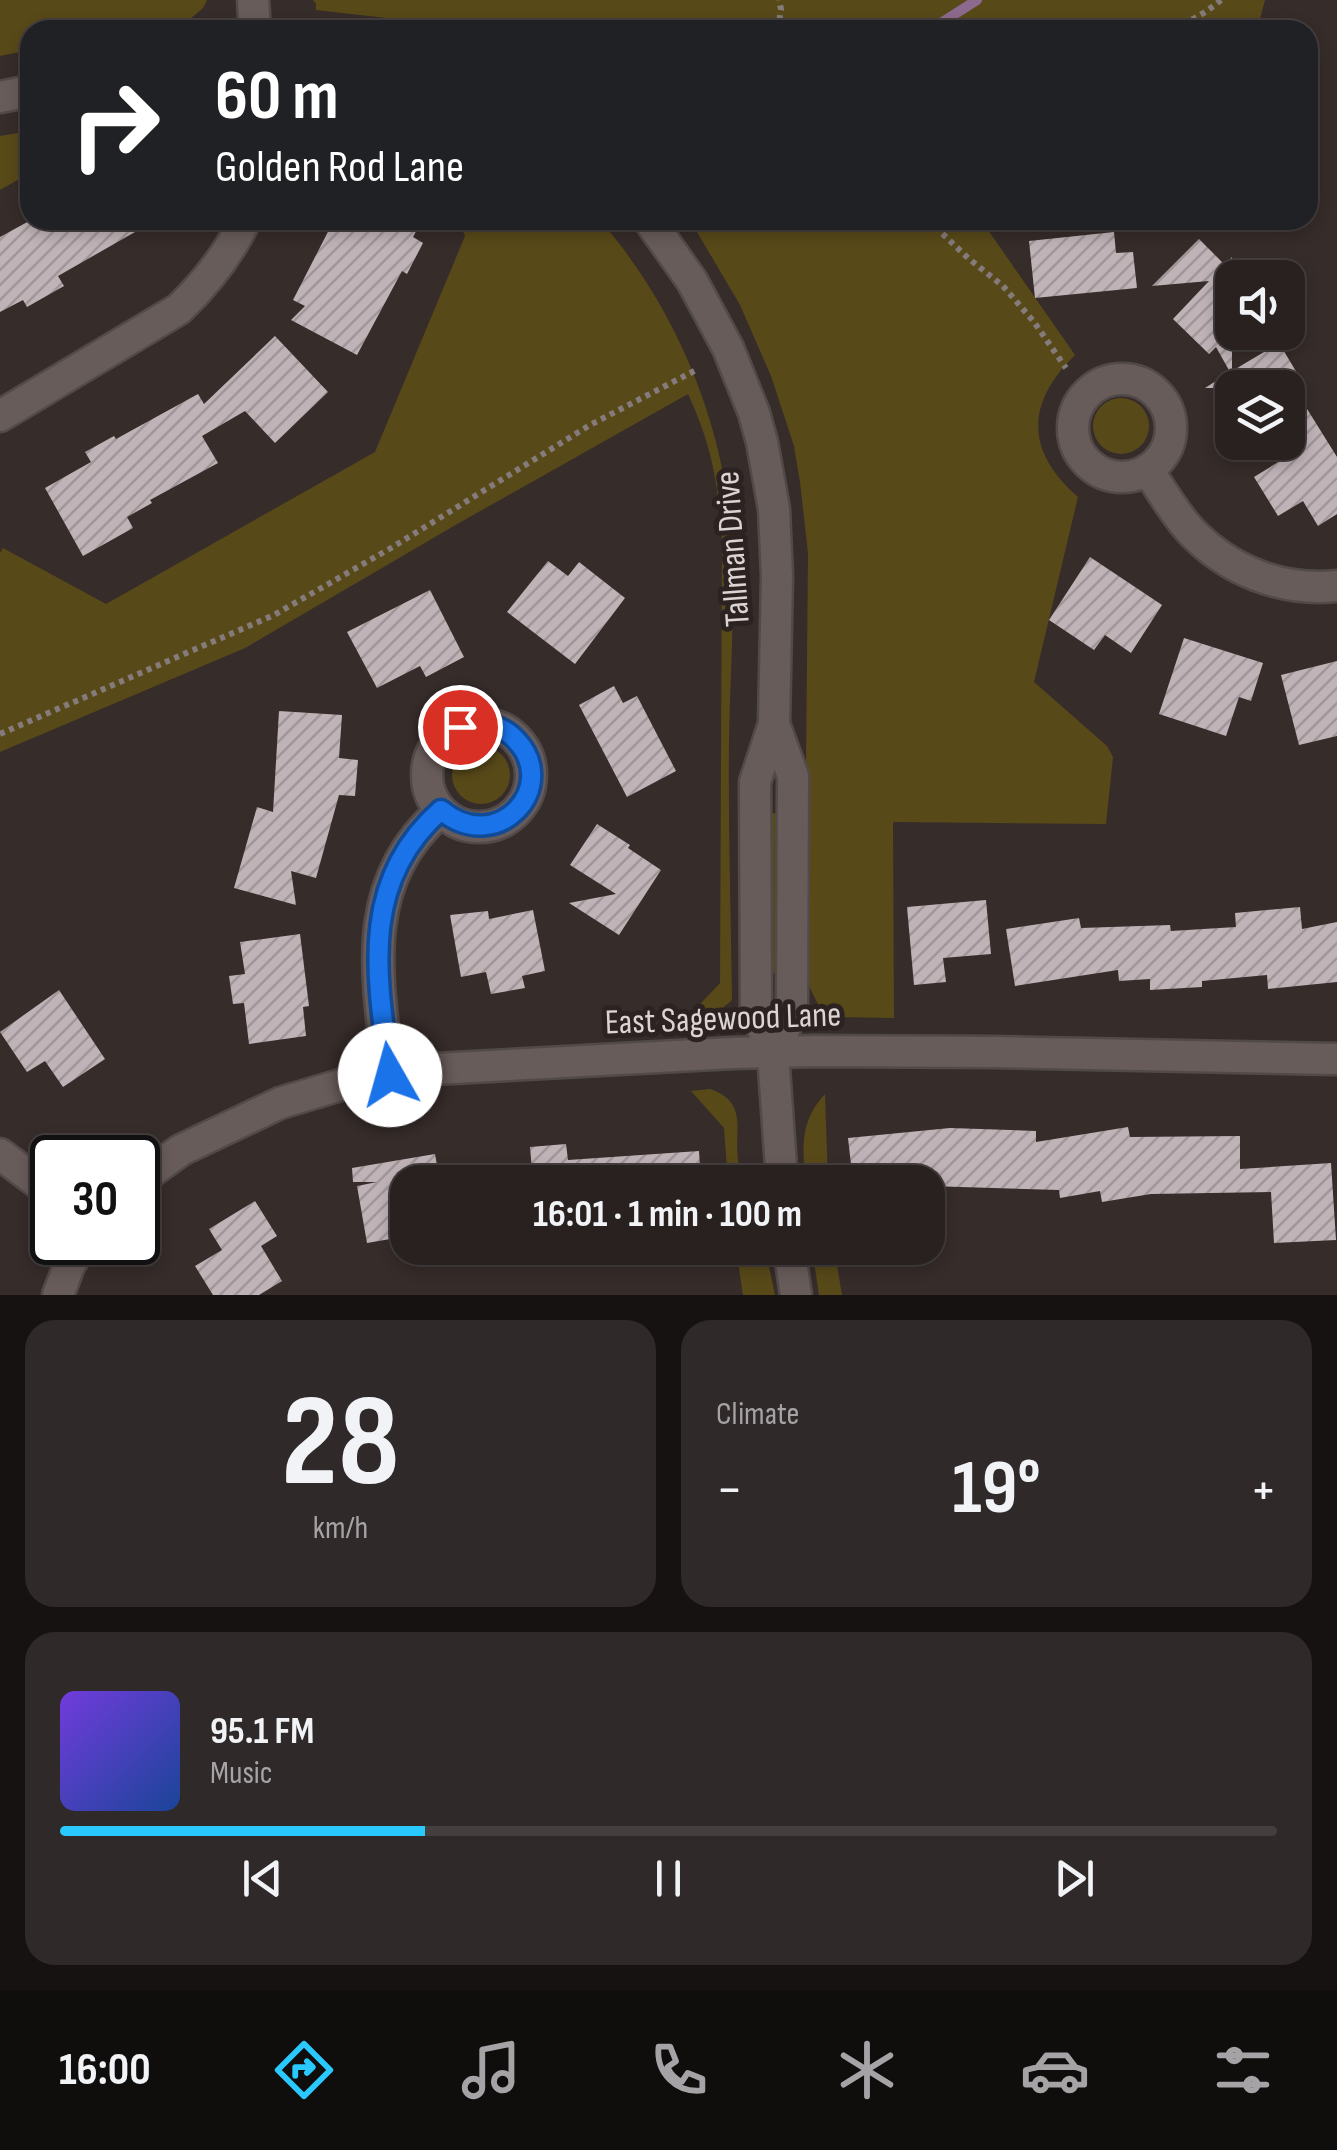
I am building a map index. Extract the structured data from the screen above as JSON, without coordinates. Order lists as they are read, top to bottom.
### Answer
{
  "streets": {
    "street": ["Tallman Drive", "East Sagewood Lane"]
  },
  "crossings": [
    ["Tallman Drive", "East Sagewood Lane"]
  ],
  "page": {
    "turn": ["60 m", "Golden Rod Lane"],
    "limit": "30",
    "trip": "16:01 · 1 min · 100 m",
    "tile": [
      ["28", "km/h"],
      "Climate"
    ],
    "heat": ["−", "19°", "+"],
    "song": ["95.1 FM", "Music"],
    "tabs": "16:00"
  }
}
